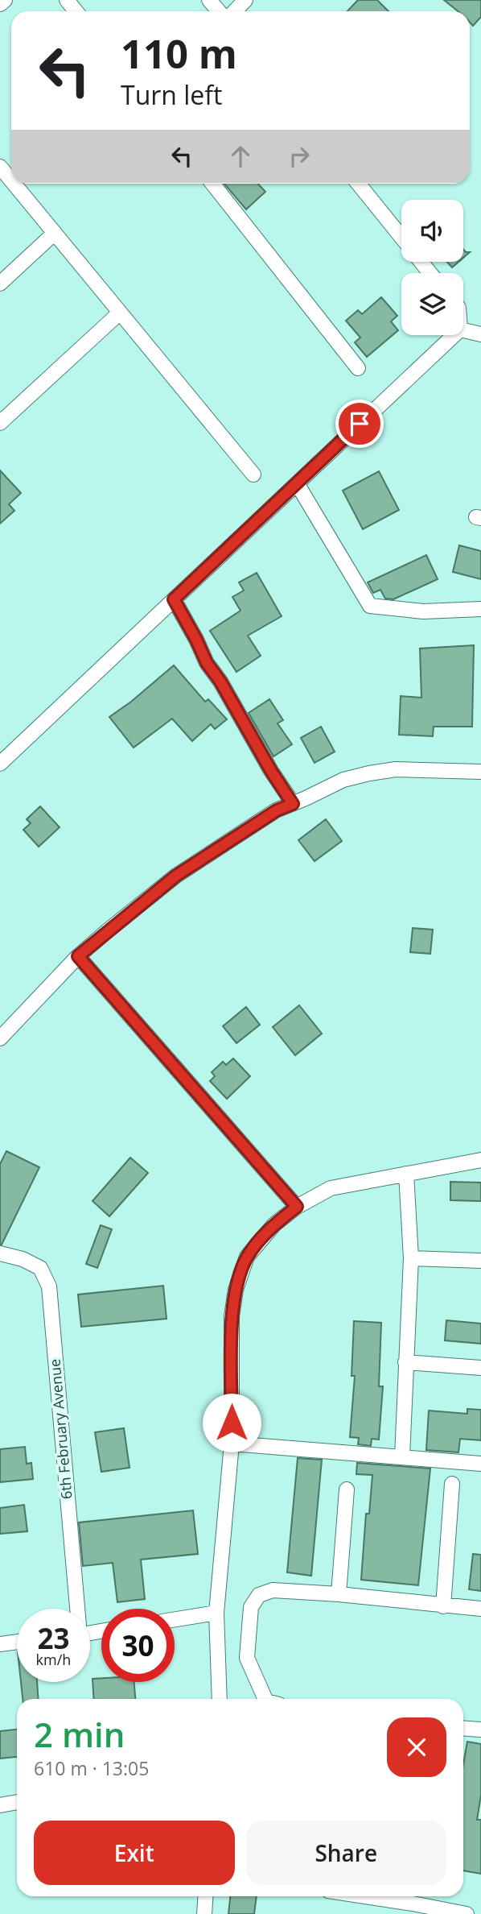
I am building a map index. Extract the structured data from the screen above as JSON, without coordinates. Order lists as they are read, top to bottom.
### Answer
{
  "streets": {
    "street": ["6th February Avenue"]
  },
  "page": {
    "turn": ["110 m", "Turn left"],
    "speed": "23 km/h",
    "limit": "30",
    "heading": ["2 min", "610 m · 13:05"],
    "buttons": ["Exit", "Share"]
  }
}
